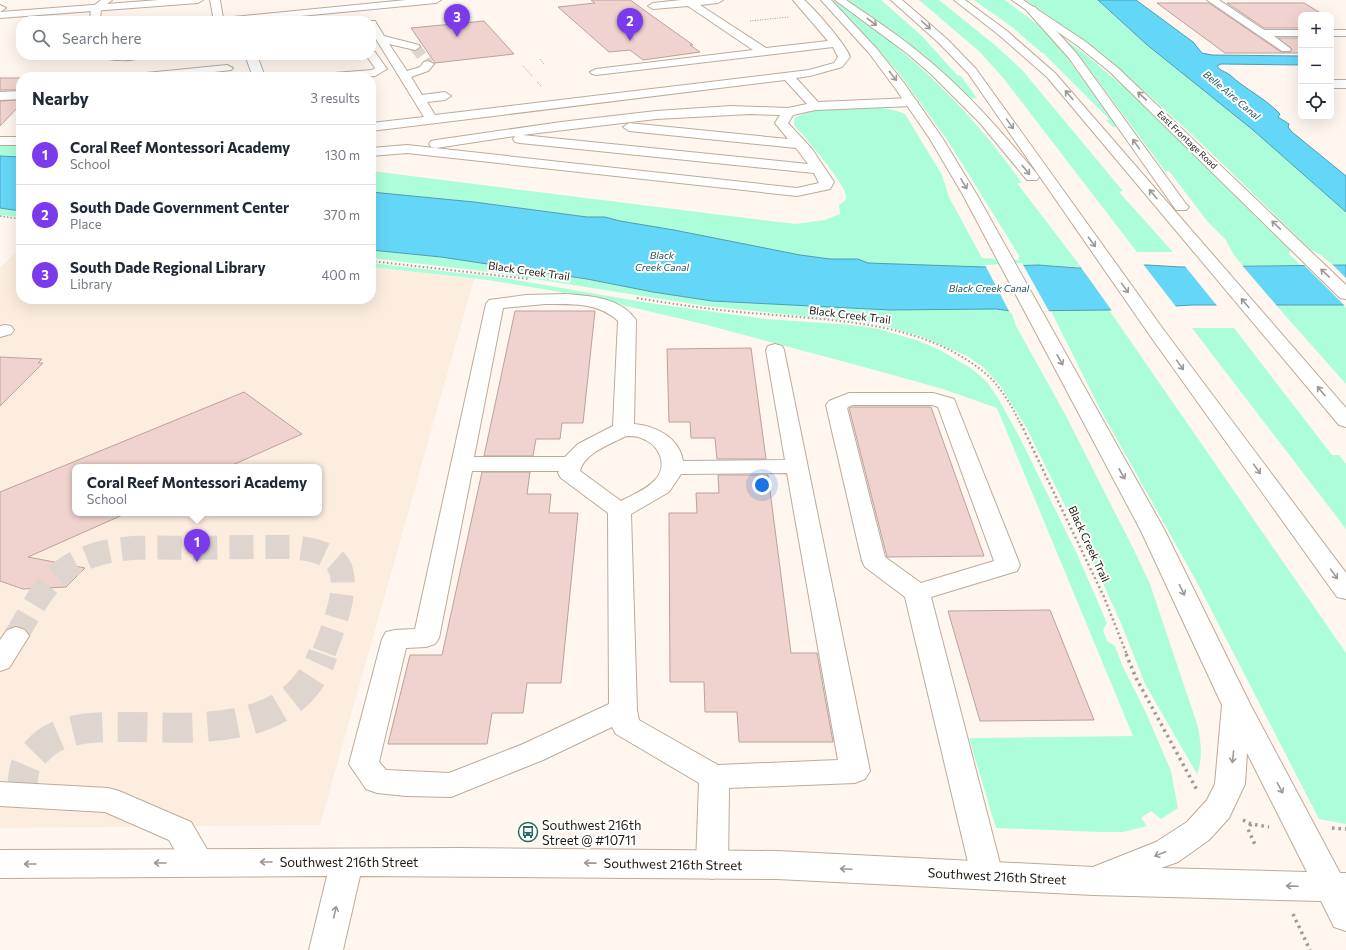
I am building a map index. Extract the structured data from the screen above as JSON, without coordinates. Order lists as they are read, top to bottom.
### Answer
{
  "streets": {
    "main road": ["East Frontage Road", "Southwest 216th Street"],
    "path": ["Black Creek Trail"]
  },
  "one_way": ["Southwest 216th Street"],
  "water": ["Belle Aire Canal", "Black Creek Canal"],
  "places": {
    "bus stop": ["Southwest 216th Street @ #10711"]
  },
  "page": {
    "pins": ["3", "2", "1"],
    "map_buttons": ["+", "−"],
    "search": "Search here",
    "heading": ["Nearby", "3 results"],
    "list": [
      {
        "mark": "1",
        "name": "Coral Reef Montessori Academy",
        "note": "School",
        "value": "130 m"
      },
      {
        "mark": "2",
        "name": "South Dade Government Center",
        "note": "Place",
        "value": "370 m"
      },
      {
        "mark": "3",
        "name": "South Dade Regional Library",
        "note": "Library",
        "value": "400 m"
      }
    ],
    "popup": ["Coral Reef Montessori Academy", "School"]
  }
}
